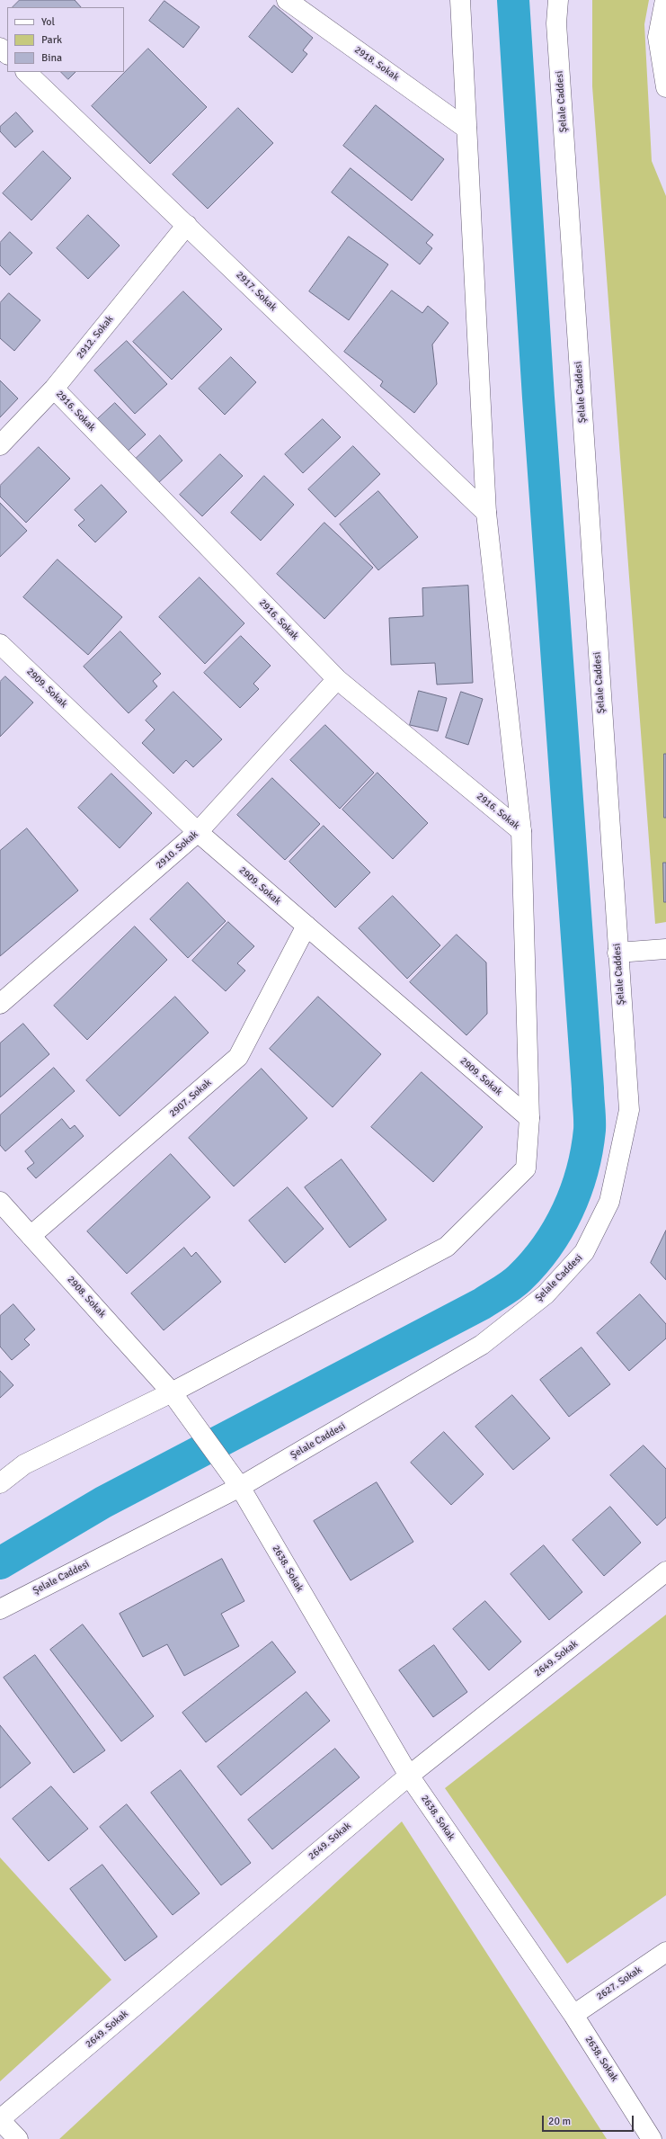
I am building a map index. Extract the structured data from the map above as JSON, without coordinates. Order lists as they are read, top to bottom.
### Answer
{
  "streets": {
    "street": [
      "2918. Sokak",
      "Şelale Caddesi",
      "2917. Sokak",
      "2912. Sokak",
      "2916. Sokak",
      "2909. Sokak",
      "2910. Sokak",
      "2907. Sokak",
      "2908. Sokak",
      "2638. Sokak",
      "2649. Sokak",
      "2627. Sokak"
    ]
  },
  "crossings": [
    ["Şelale Caddesi", "2908. Sokak"],
    ["Şelale Caddesi", "2638. Sokak"],
    ["2917. Sokak", "2912. Sokak"],
    ["2912. Sokak", "2916. Sokak"],
    ["2916. Sokak", "2910. Sokak"],
    ["2909. Sokak", "2910. Sokak"],
    ["2909. Sokak", "2907. Sokak"],
    ["2907. Sokak", "2908. Sokak"],
    ["2908. Sokak", "2638. Sokak"],
    ["2638. Sokak", "2649. Sokak"],
    ["2638. Sokak", "2627. Sokak"]
  ],
  "legend": ["Yol", "Park", "Bina"],
  "scale_bar": "20 m"
}
